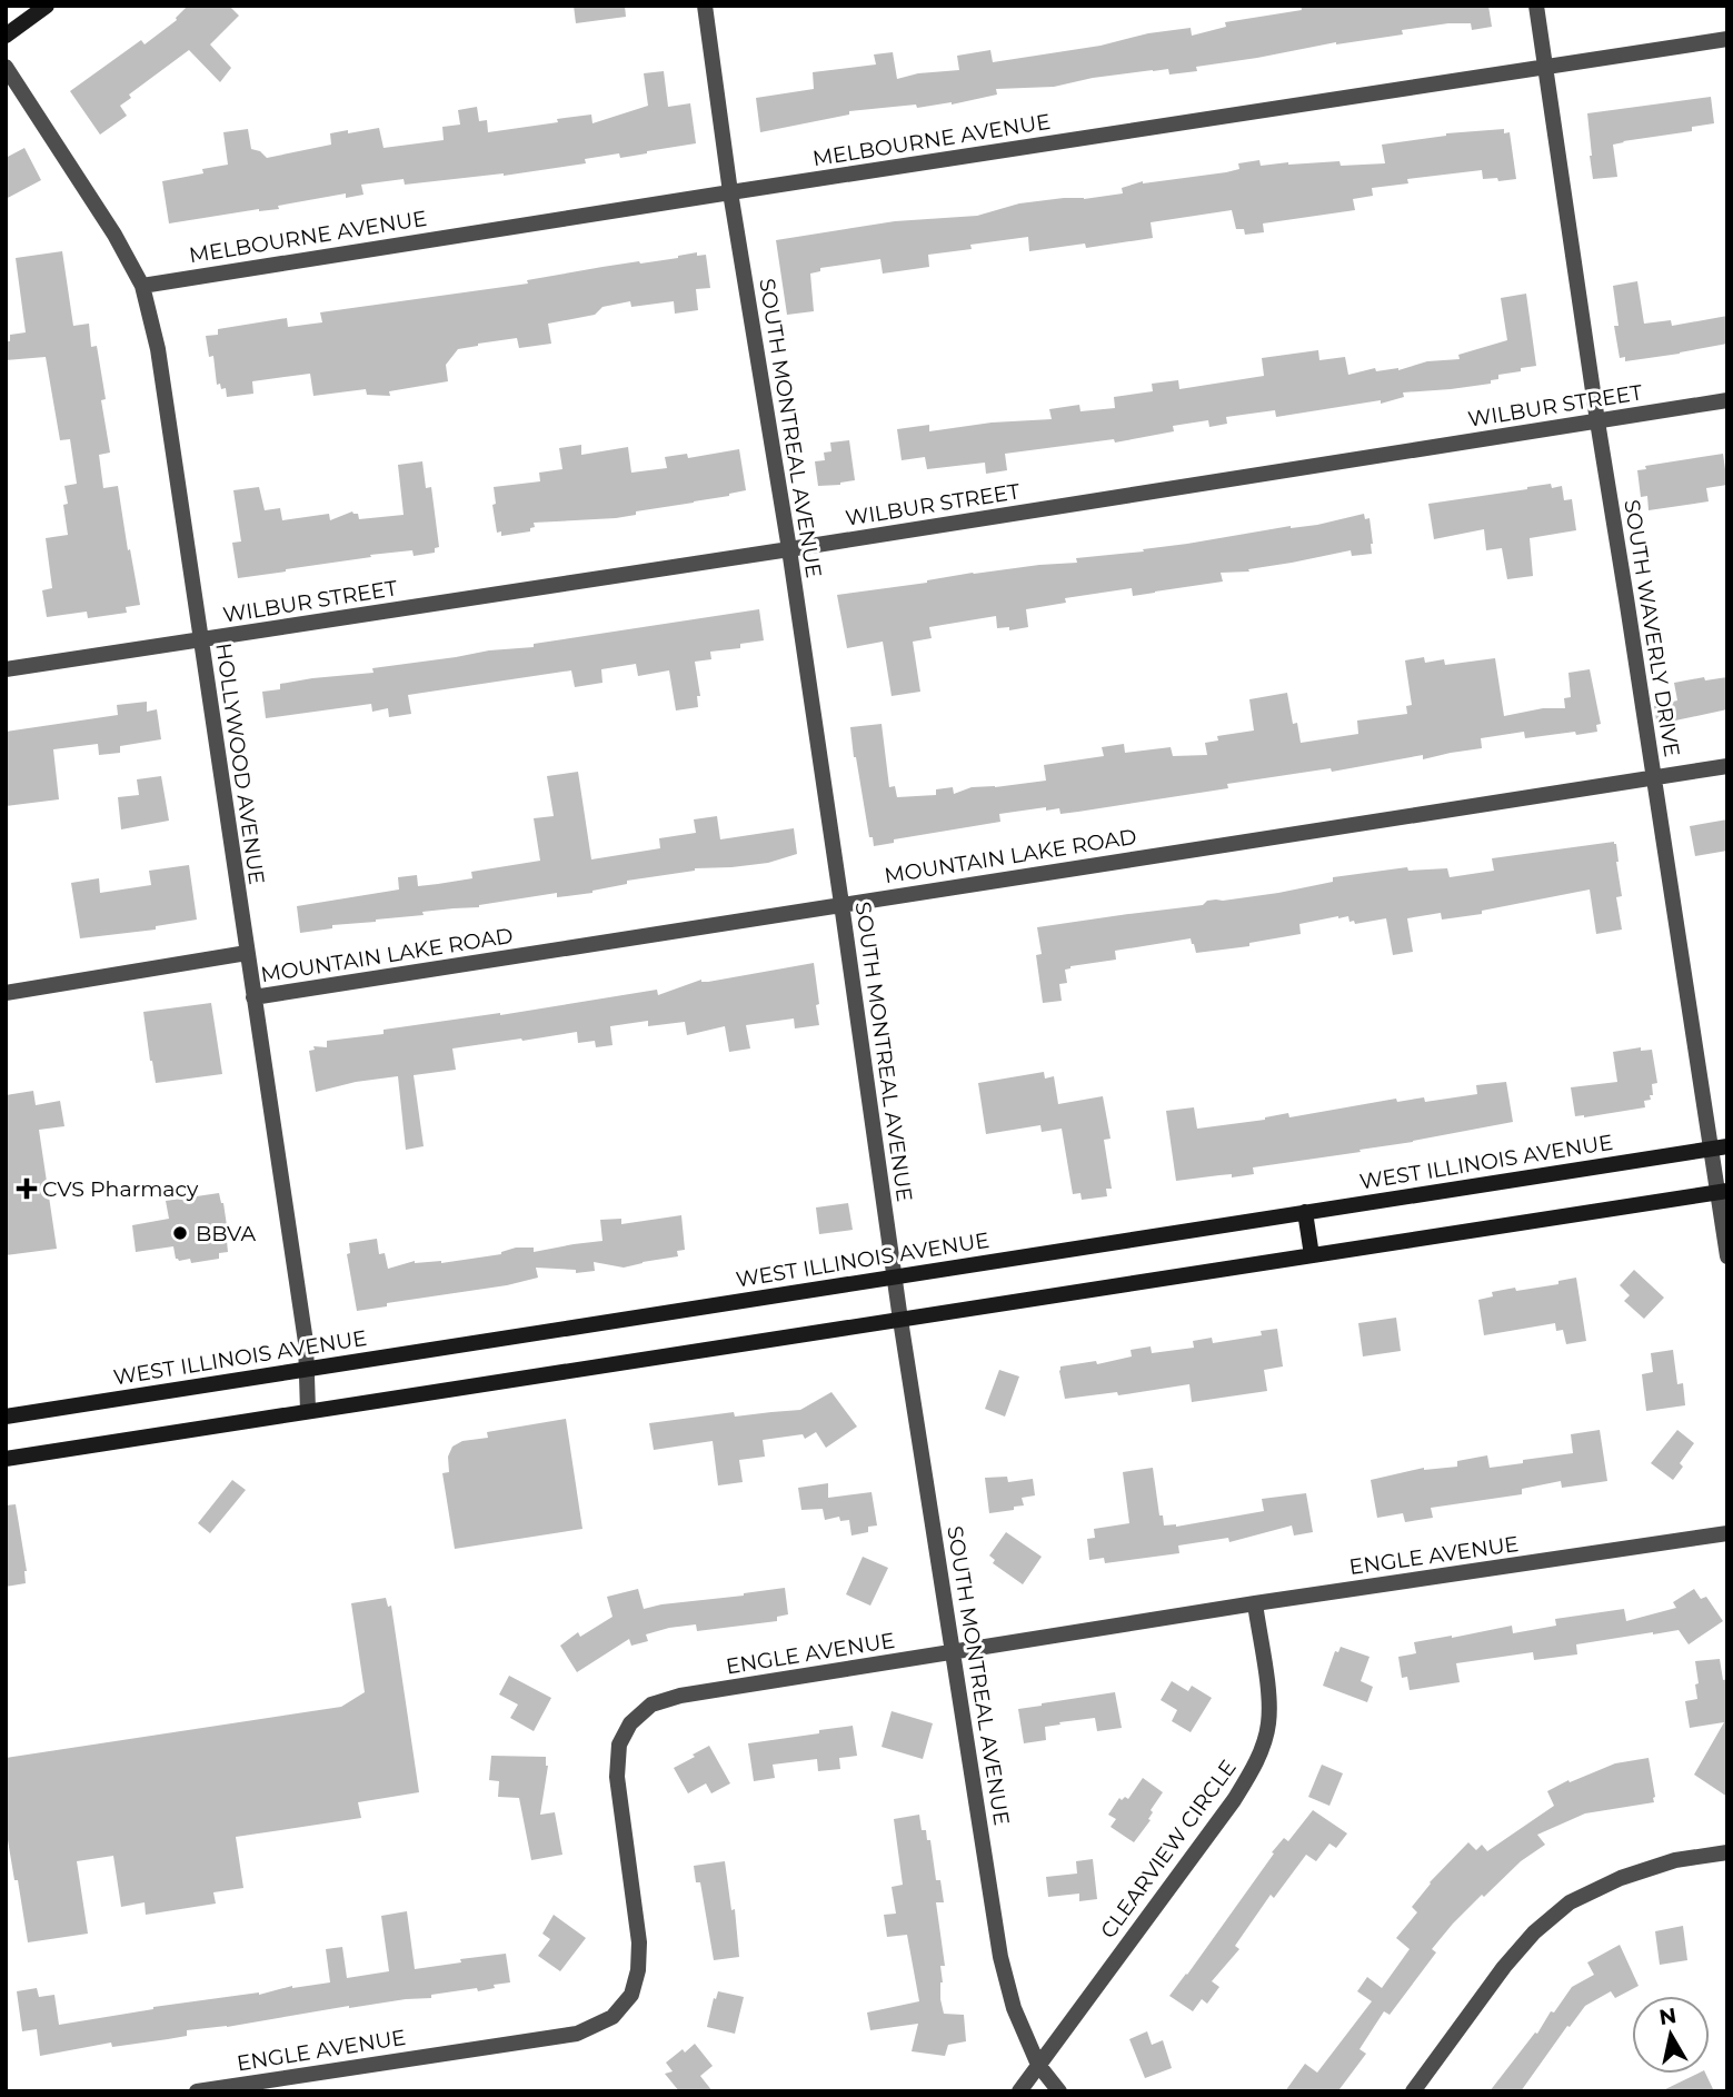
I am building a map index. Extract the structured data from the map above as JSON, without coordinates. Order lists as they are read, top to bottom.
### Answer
{
  "streets": {
    "main road": ["WEST ILLINOIS AVENUE"],
    "street": [
      "MELBOURNE AVENUE",
      "WILBUR STREET",
      "SOUTH MONTREAL AVENUE",
      "SOUTH WAVERLY DRIVE",
      "HOLLYWOOD AVENUE",
      "MOUNTAIN LAKE ROAD",
      "ENGLE AVENUE",
      "CLEARVIEW CIRCLE"
    ]
  },
  "crossings": [
    ["MELBOURNE AVENUE", "SOUTH MONTREAL AVENUE"],
    ["MELBOURNE AVENUE", "SOUTH WAVERLY DRIVE"],
    ["MELBOURNE AVENUE", "HOLLYWOOD AVENUE"],
    ["WILBUR STREET", "SOUTH MONTREAL AVENUE"],
    ["WILBUR STREET", "SOUTH WAVERLY DRIVE"],
    ["WILBUR STREET", "HOLLYWOOD AVENUE"],
    ["SOUTH MONTREAL AVENUE", "MOUNTAIN LAKE ROAD"],
    ["SOUTH MONTREAL AVENUE", "WEST ILLINOIS AVENUE"],
    ["SOUTH MONTREAL AVENUE", "ENGLE AVENUE"],
    ["SOUTH MONTREAL AVENUE", "CLEARVIEW CIRCLE"],
    ["SOUTH WAVERLY DRIVE", "MOUNTAIN LAKE ROAD"],
    ["SOUTH WAVERLY DRIVE", "WEST ILLINOIS AVENUE"],
    ["HOLLYWOOD AVENUE", "MOUNTAIN LAKE ROAD"],
    ["HOLLYWOOD AVENUE", "WEST ILLINOIS AVENUE"],
    ["ENGLE AVENUE", "CLEARVIEW CIRCLE"]
  ],
  "places": {
    "health": ["CVS Pharmacy"],
    "other": ["BBVA"]
  },
  "north": "top"
}
